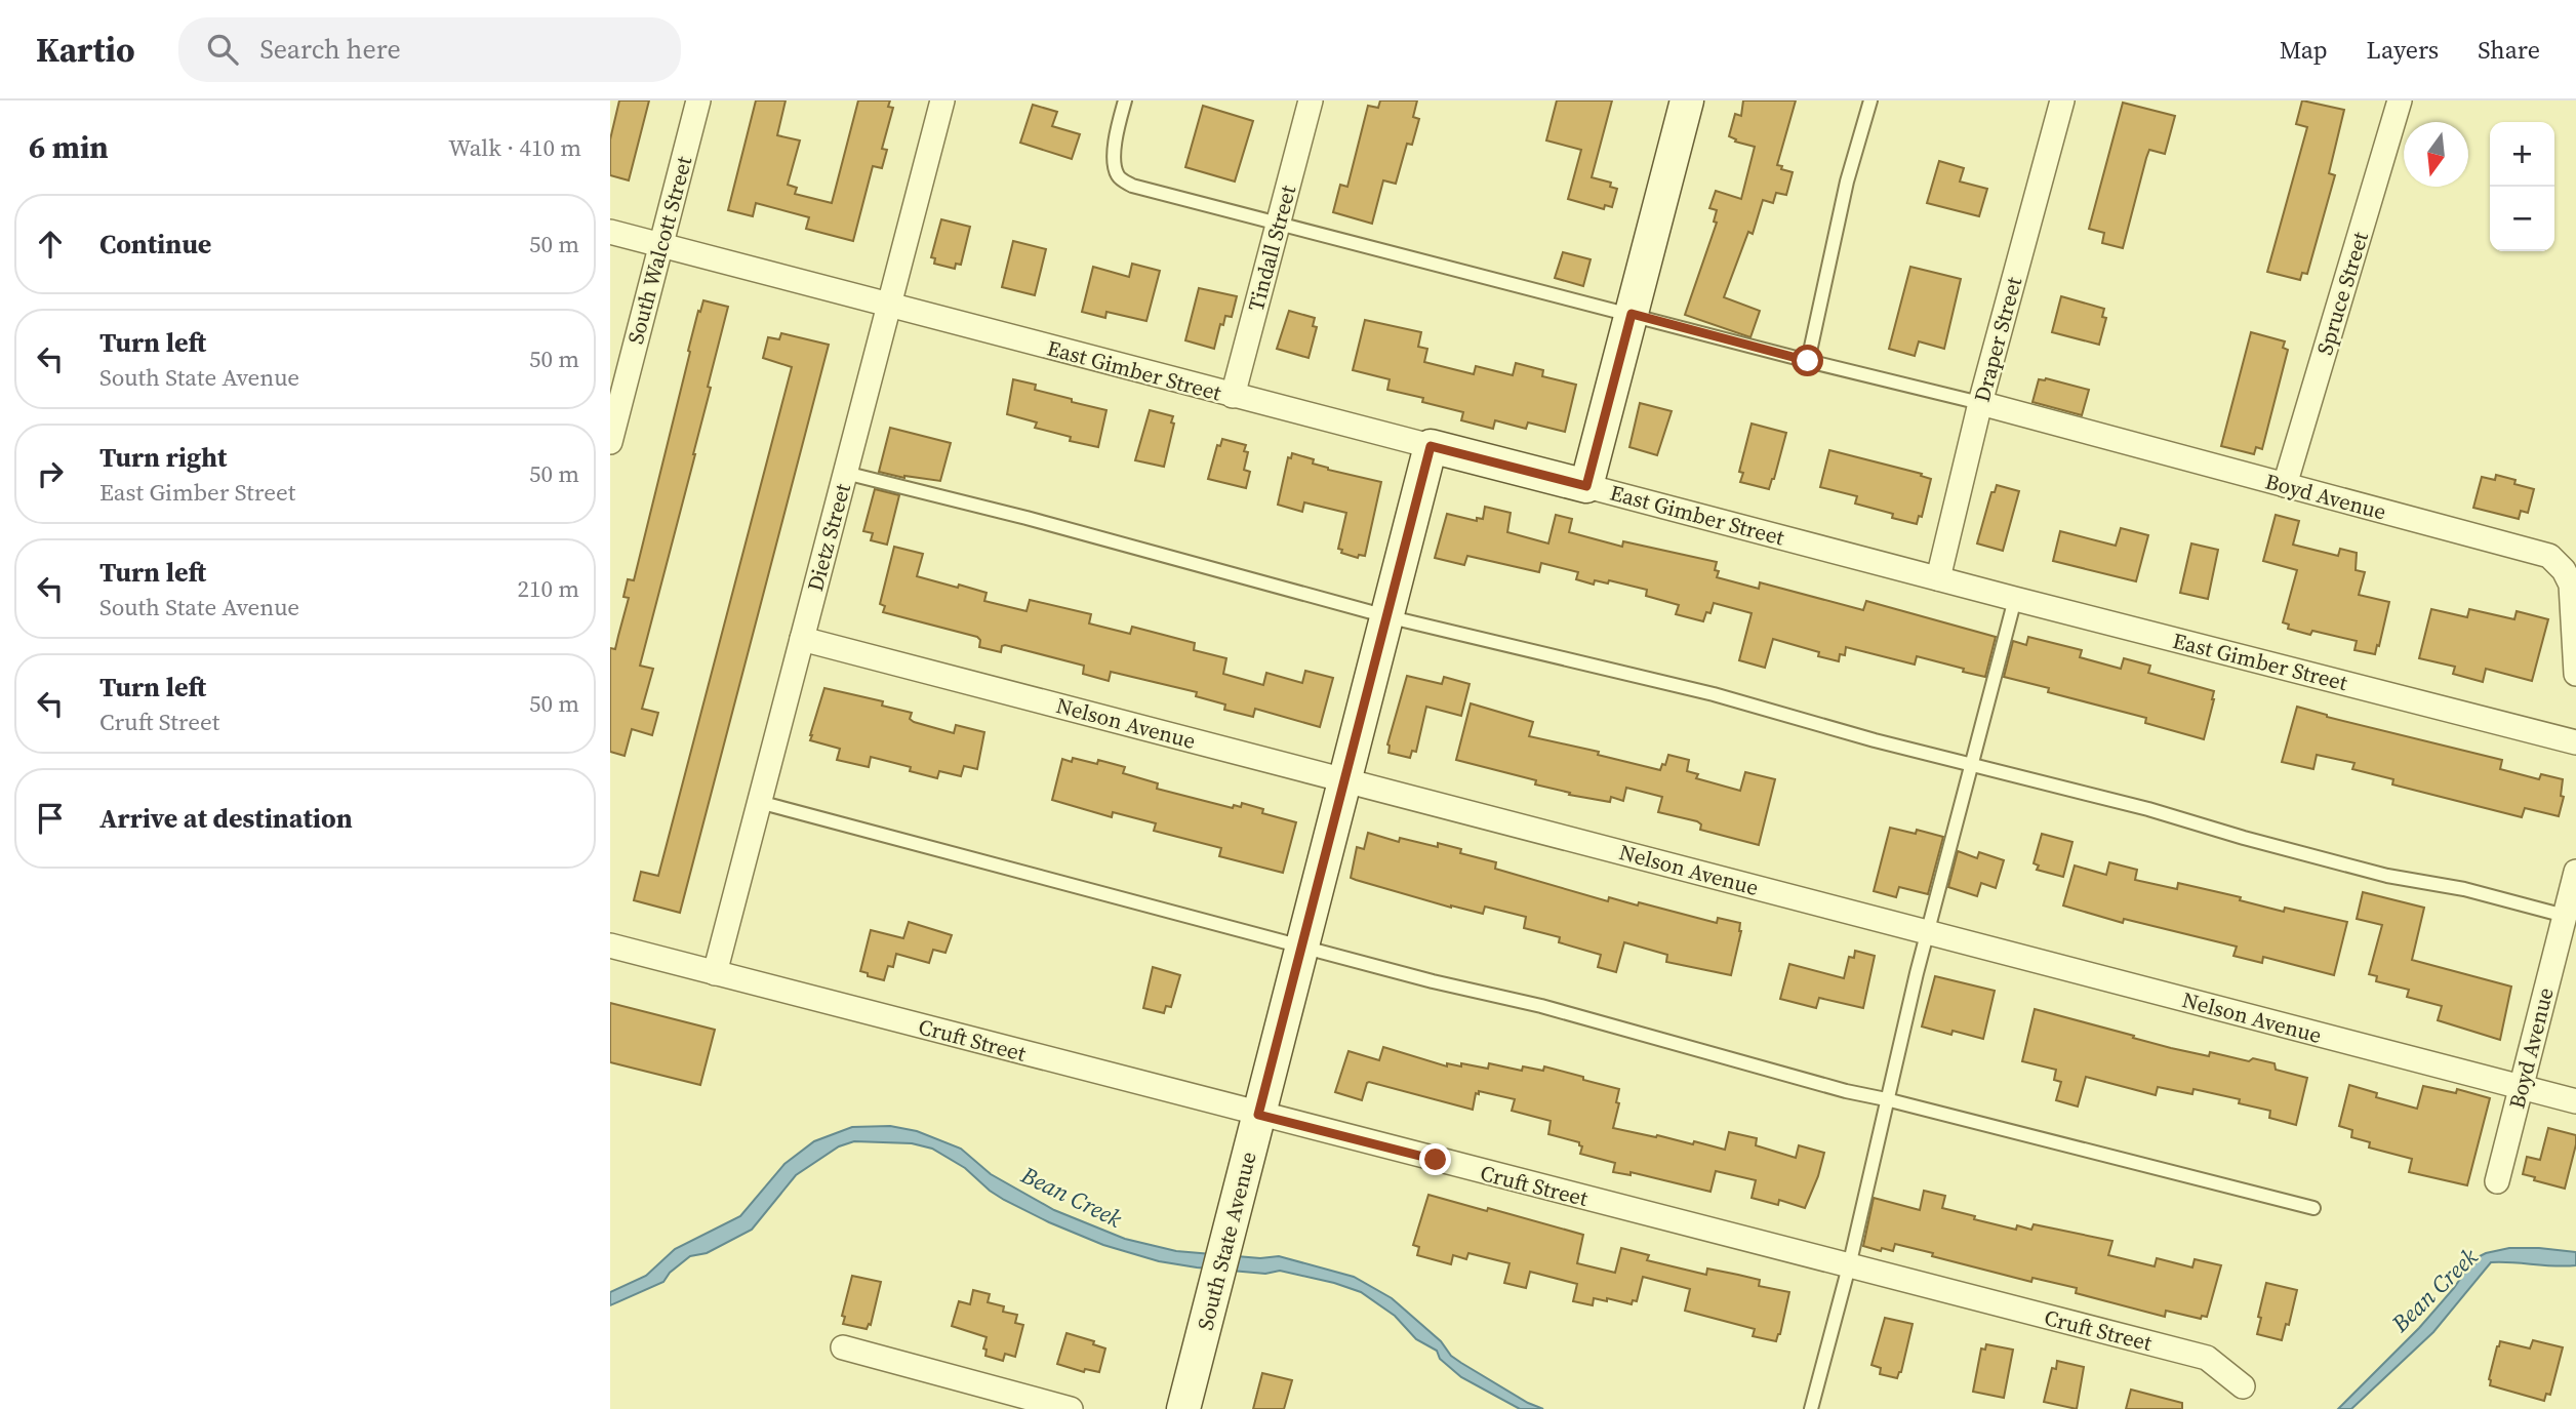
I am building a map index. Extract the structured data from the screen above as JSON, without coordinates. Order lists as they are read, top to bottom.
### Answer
{
  "streets": {
    "street": [
      "Tindall Street",
      "South Walcott Street",
      "Spruce Street",
      "Draper Street",
      "East Gimber Street",
      "Boyd Avenue",
      "Dietz Street",
      "Nelson Avenue",
      "Cruft Street",
      "South State Avenue"
    ]
  },
  "crossings": [
    ["Tindall Street", "East Gimber Street"],
    ["South Walcott Street", "East Gimber Street"],
    ["Spruce Street", "Boyd Avenue"],
    ["Draper Street", "East Gimber Street"],
    ["Draper Street", "Boyd Avenue"],
    ["East Gimber Street", "Dietz Street"],
    ["East Gimber Street", "South State Avenue"],
    ["Boyd Avenue", "Nelson Avenue"],
    ["Dietz Street", "Nelson Avenue"],
    ["Dietz Street", "Cruft Street"],
    ["Nelson Avenue", "South State Avenue"],
    ["Cruft Street", "South State Avenue"]
  ],
  "water": ["Bean Creek"],
  "north": "bottom",
  "page": {
    "header": "Kartio",
    "search": "Search here",
    "nav": ["Map", "Layers", "Share"],
    "heading": ["6 min", "Walk · 410 m"],
    "map_buttons": ["+", "−"],
    "list": [
      ["Continue", "50 m"],
      ["Turn left", "South State Avenue", "50 m"],
      ["Turn right", "East Gimber Street", "50 m"],
      ["Turn left", "South State Avenue", "210 m"],
      ["Turn left", "Cruft Street", "50 m"],
      "Arrive at destination"
    ]
  }
}
